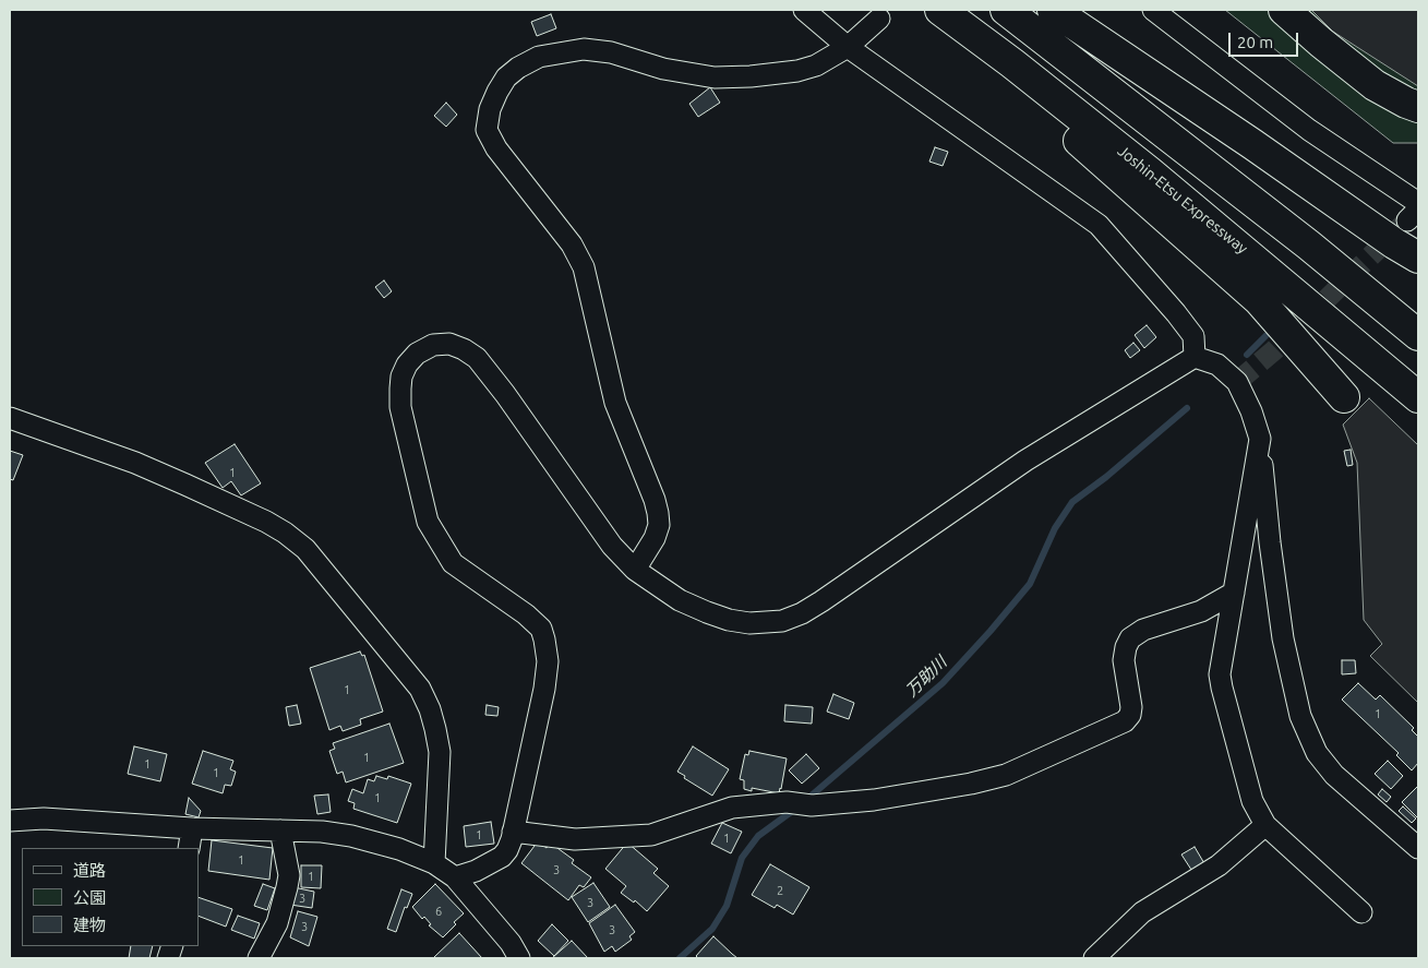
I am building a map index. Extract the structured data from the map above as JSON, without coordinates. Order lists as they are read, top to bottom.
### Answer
{
  "streets": {
    "highway": ["Joshin-Etsu Expressway"]
  },
  "water": ["万助川"],
  "house_numbers": [
    "1",
    "1",
    "1",
    "1",
    "1",
    "1",
    "1",
    "1",
    "1",
    "1",
    "3",
    "1",
    "2",
    "3",
    "3",
    "6",
    "3",
    "3"
  ],
  "legend": ["道路", "公園", "建物"],
  "scale_bar": "20 m"
}
